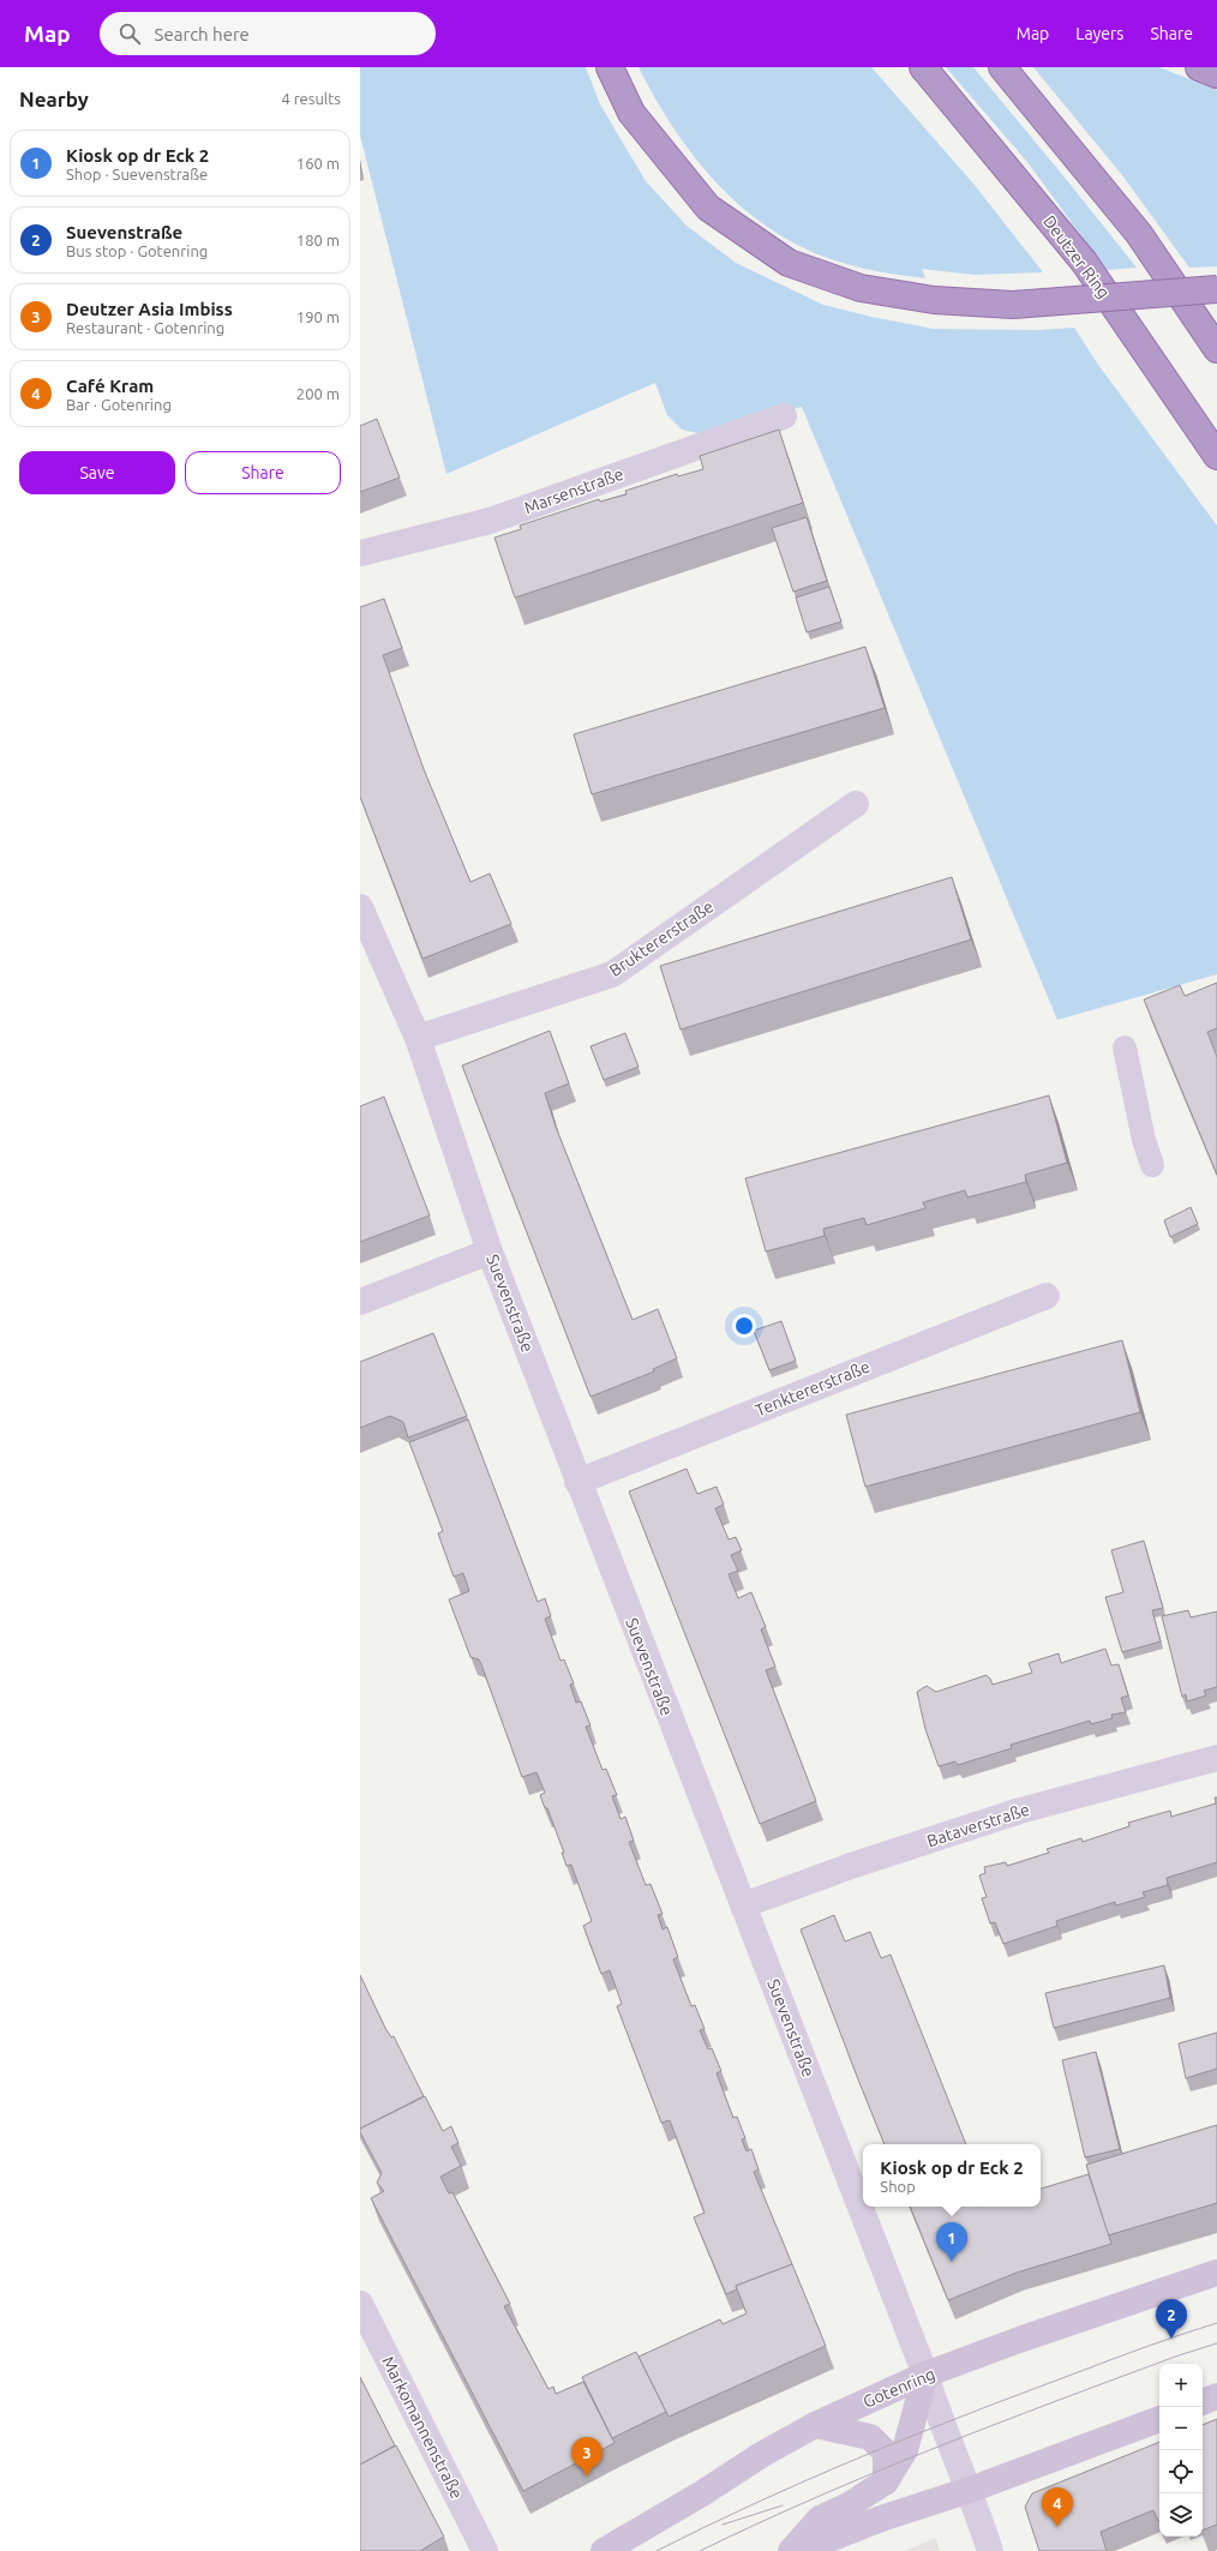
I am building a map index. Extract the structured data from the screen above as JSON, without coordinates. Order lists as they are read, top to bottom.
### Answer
{
  "streets": {
    "highway": ["Deutzer Ring"],
    "main road": ["Gotenring"],
    "street": [
      "Marsenstraße",
      "Bruktererstraße",
      "Suevenstraße",
      "Tenktererstraße",
      "Bataverstraße",
      "Markomannenstraße"
    ]
  },
  "crossings": [
    ["Bruktererstraße", "Suevenstraße"],
    ["Suevenstraße", "Tenktererstraße"],
    ["Suevenstraße", "Bataverstraße"],
    ["Suevenstraße", "Gotenring"]
  ],
  "page": {
    "header": "Map",
    "search": "Search here",
    "nav": ["Map", "Layers", "Share"],
    "heading": ["Nearby", "4 results"],
    "list": [
      {
        "mark": "1",
        "name": "Kiosk op dr Eck 2",
        "note": "Shop · Suevenstraße",
        "value": "160 m"
      },
      {
        "mark": "2",
        "name": "Suevenstraße",
        "note": "Bus stop · Gotenring",
        "value": "180 m"
      },
      {
        "mark": "3",
        "name": "Deutzer Asia Imbiss",
        "note": "Restaurant · Gotenring",
        "value": "190 m"
      },
      {
        "mark": "4",
        "name": "Café Kram",
        "note": "Bar · Gotenring",
        "value": "200 m"
      }
    ],
    "buttons": ["Save", "Share"],
    "popup": ["Kiosk op dr Eck 2", "Shop"],
    "pins": [
      "1",
      "2",
      "3",
      "4"
    ],
    "map_buttons": ["+", "−"]
  }
}
